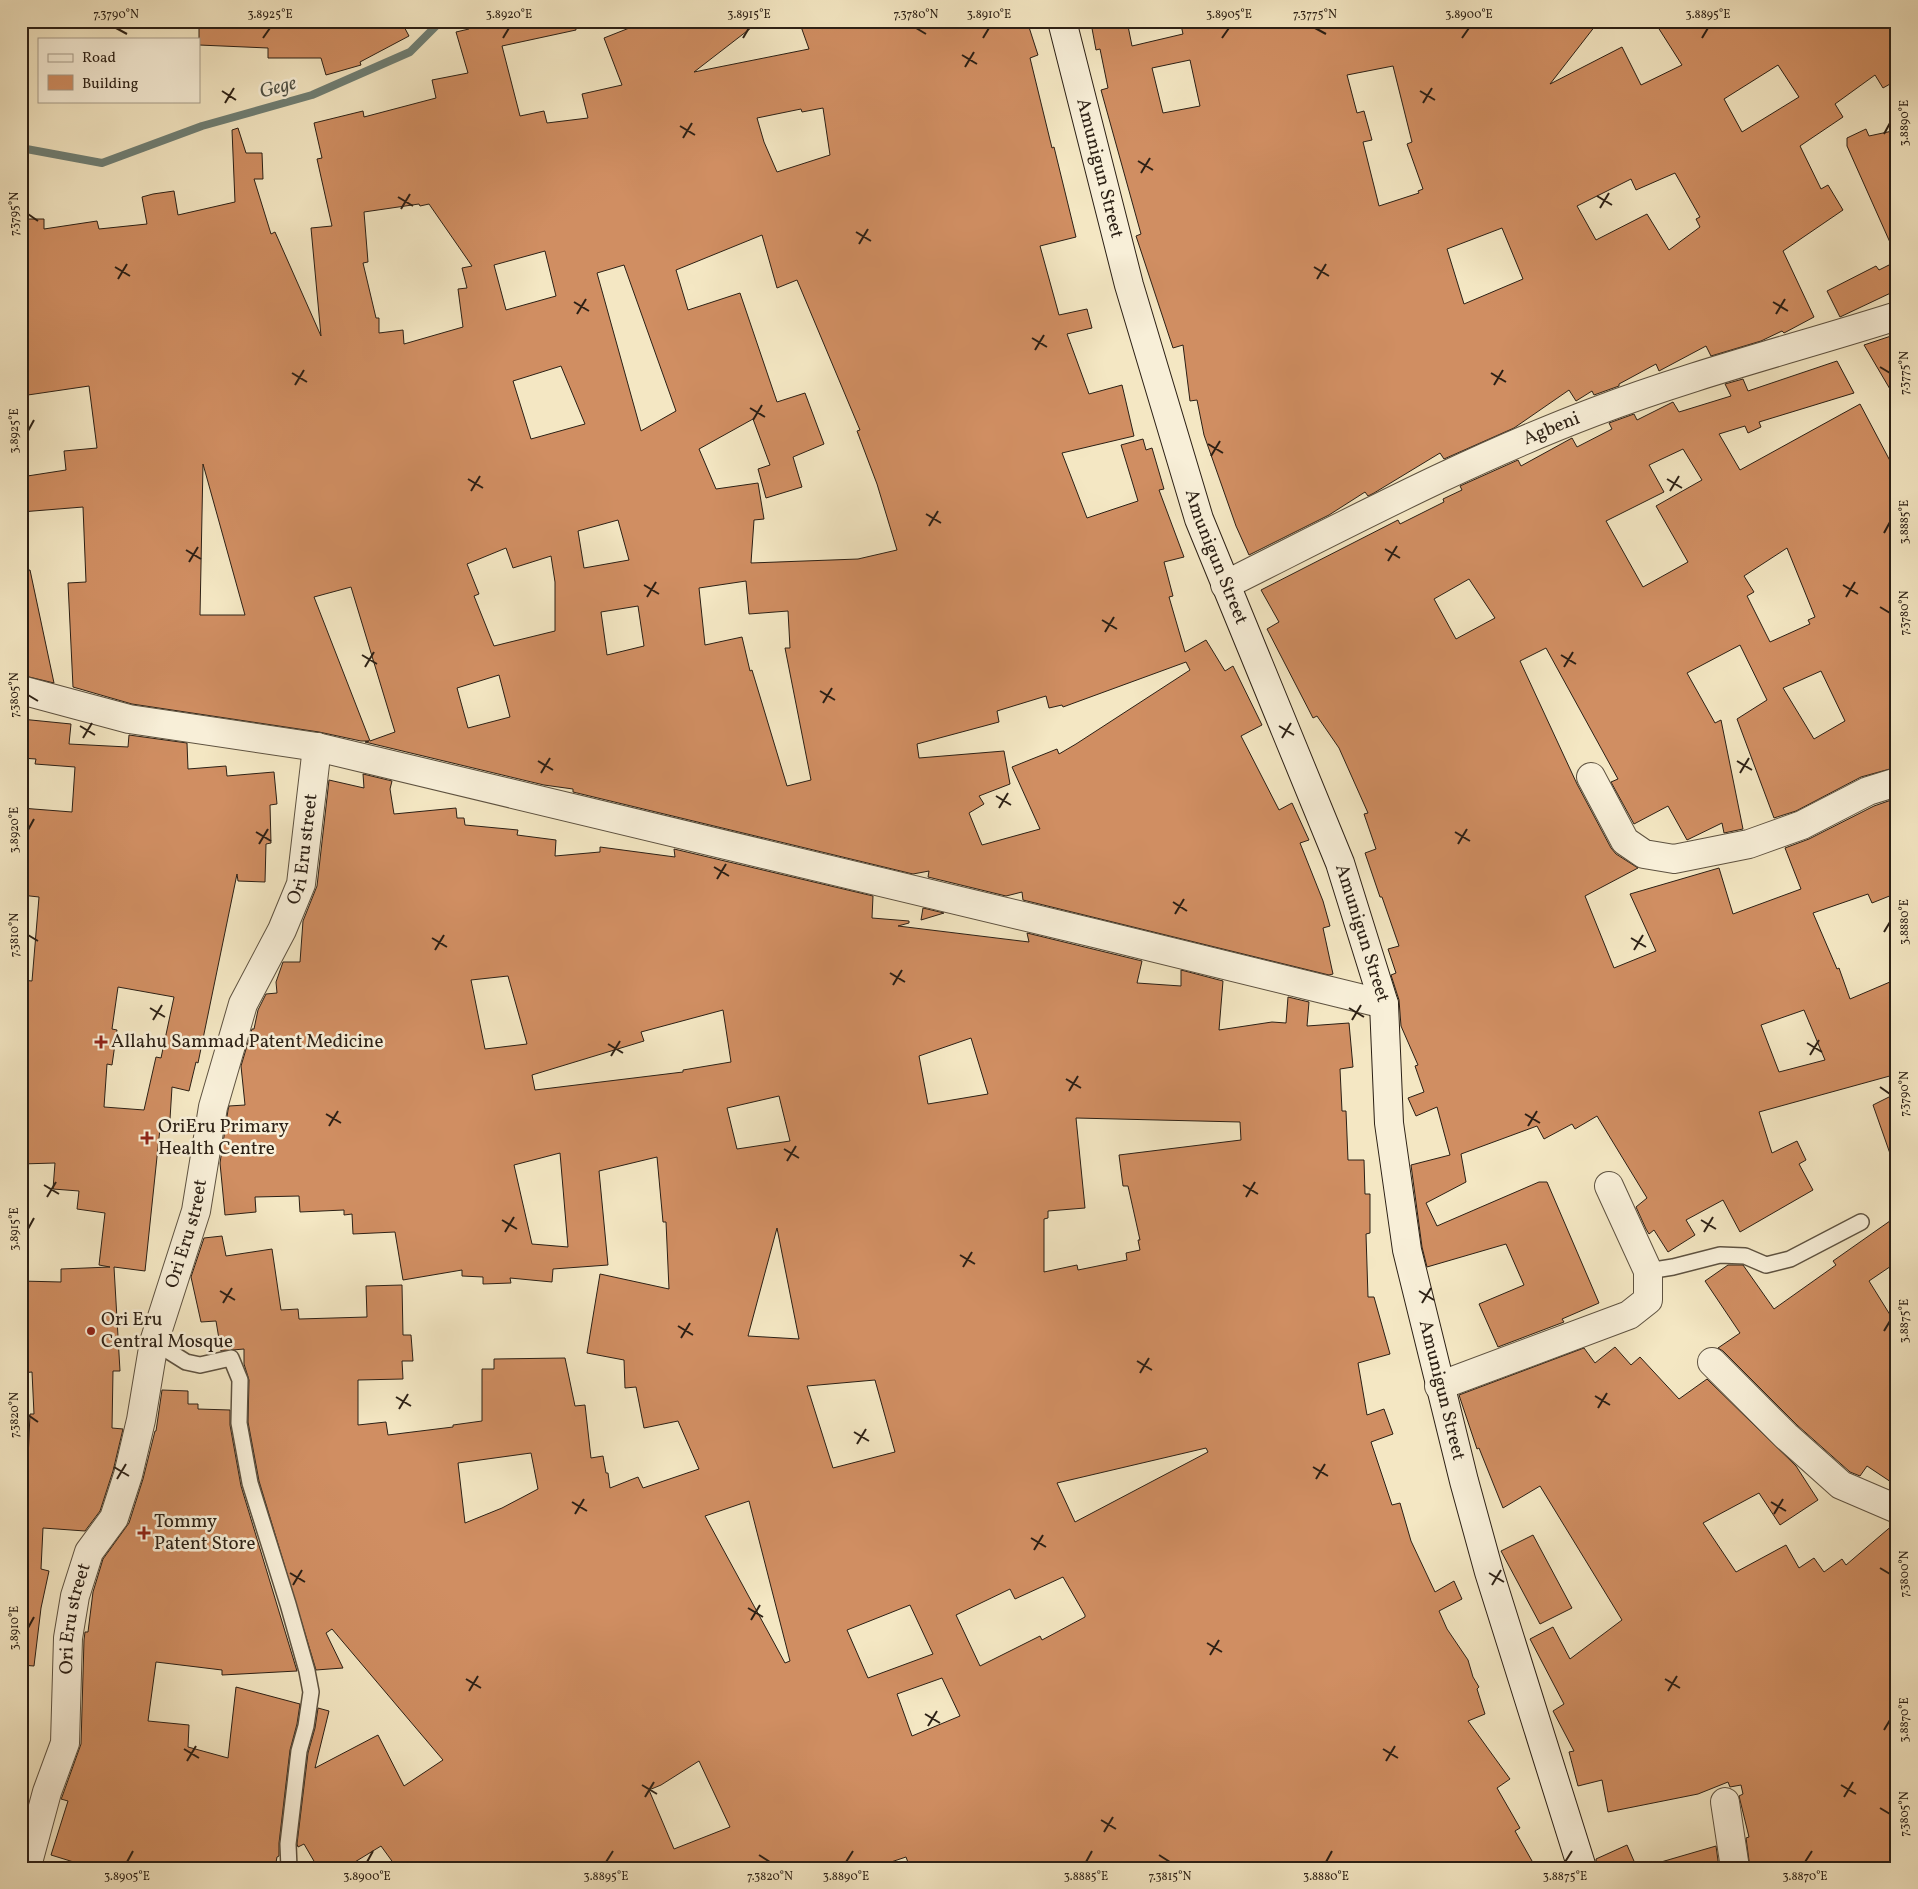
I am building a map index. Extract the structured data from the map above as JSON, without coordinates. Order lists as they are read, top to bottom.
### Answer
{
  "streets": {
    "street": ["Amunigun Street", "Agbeni", "Ori Eru street"]
  },
  "crossings": [
    ["Amunigun Street", "Agbeni"]
  ],
  "water": ["Gege"],
  "places": {
    "health": ["Allahu Sammad Patent Medicine", "OriEru Primary Health Centre", "Tommy Patent Store"],
    "other": ["Ori Eru Central Mosque"]
  },
  "legend": ["Road", "Building"],
  "coordinates": [
    "7.3790°N",
    "3.8925°E",
    "3.8920°E",
    "3.8915°E",
    "7.3780°N",
    "3.8910°E",
    "3.8905°E",
    "7.3775°N",
    "3.8900°E",
    "3.8895°E",
    "3.8890°E",
    "7.3795°N",
    "3.8885°E",
    "7.3805°N",
    "3.8880°E",
    "7.3810°N",
    "3.8875°E",
    "7.3820°N",
    "7.3800°N",
    "3.8870°E",
    "7.3815°N"
  ]
}
